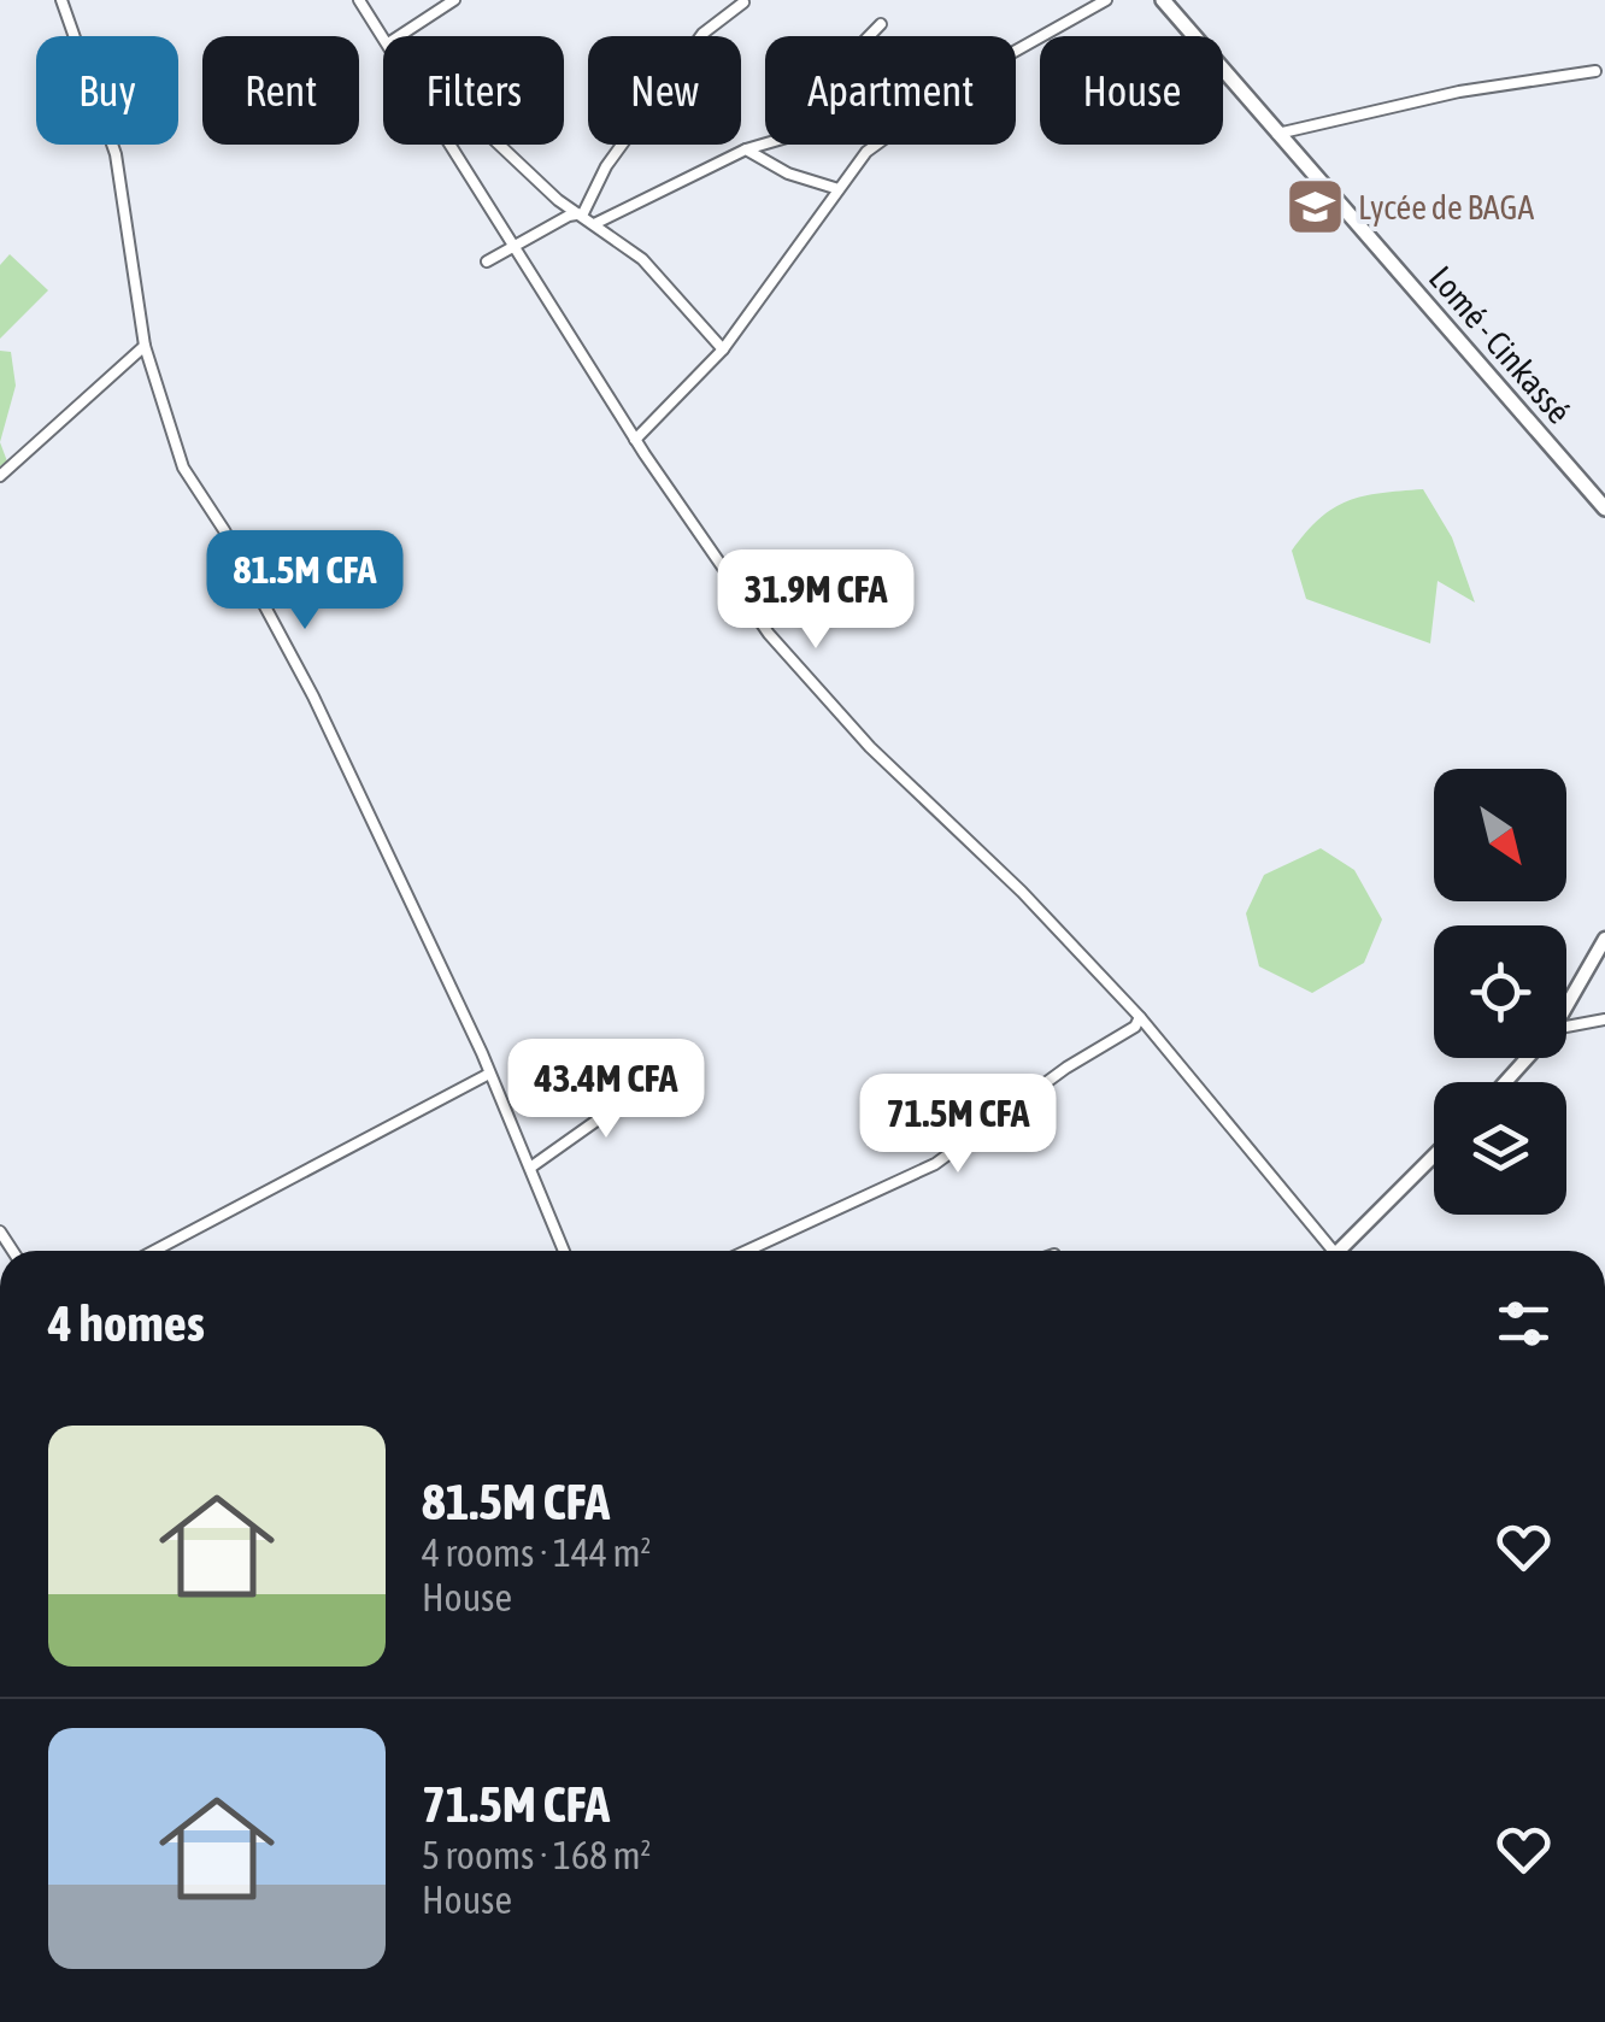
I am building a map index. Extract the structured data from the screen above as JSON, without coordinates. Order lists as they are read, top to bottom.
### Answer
{
  "streets": {
    "highway": ["Lomé - Cinkassé"]
  },
  "places": {
    "school or university": ["Lycée de BAGA"]
  },
  "north": "bottom right",
  "page": {
    "chip": [
      "Buy",
      "Rent",
      "Filters",
      "New",
      "Apartment",
      "House"
    ],
    "price": [
      "81.5M CFA",
      "31.9M CFA",
      "43.4M CFA",
      "71.5M CFA"
    ],
    "heading": "4 homes",
    "list": [
      {
        "name": "81.5M CFA",
        "note": "4 rooms · 144 m² · House"
      },
      {
        "name": "71.5M CFA",
        "note": "5 rooms · 168 m² · House"
      }
    ]
  }
}
